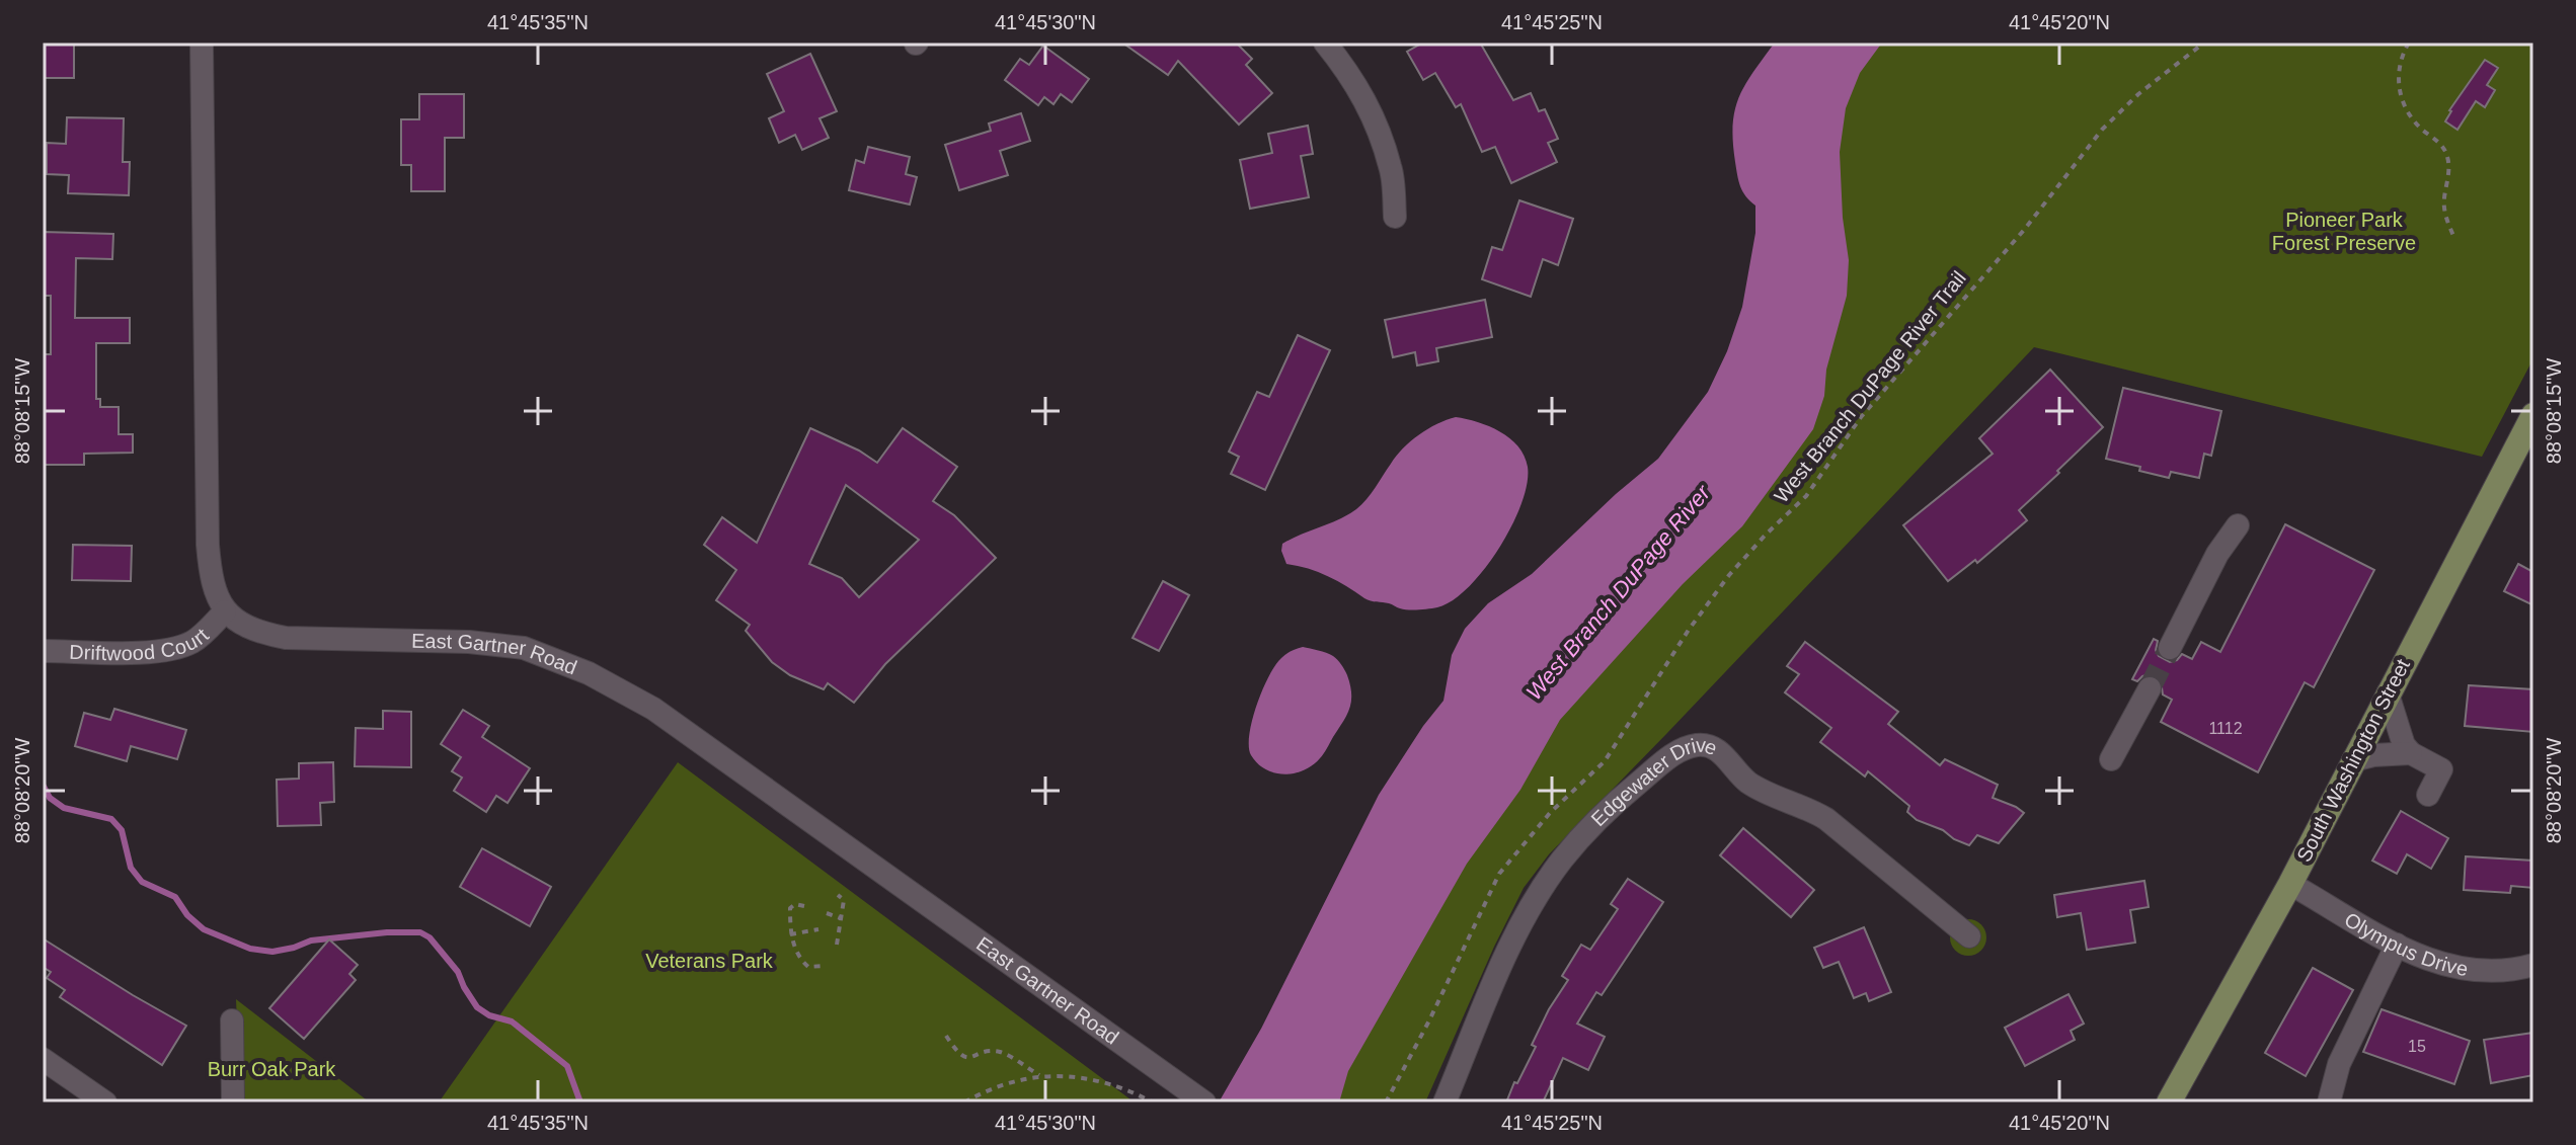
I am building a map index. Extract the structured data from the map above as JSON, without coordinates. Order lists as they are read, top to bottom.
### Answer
{
  "streets": {
    "main road": ["South Washington Street"],
    "street": [
      "Driftwood Court",
      "East Gartner Road",
      "Edgewater Drive",
      "Olympus Drive"
    ],
    "path": ["West Branch DuPage River Trail"]
  },
  "crossings": [
    ["Driftwood Court", "East Gartner Road"],
    ["South Washington Street", "Olympus Drive"]
  ],
  "water": ["West Branch DuPage River"],
  "parks": ["Pioneer Park Forest Preserve", "Veterans Park", "Burr Oak Park"],
  "house_numbers": ["1112", "15"],
  "coordinates": [
    "41°45'35\"N",
    "41°45'30\"N",
    "41°45'25\"N",
    "41°45'20\"N",
    "88°08'15\"W",
    "88°08'20\"W"
  ]
}
